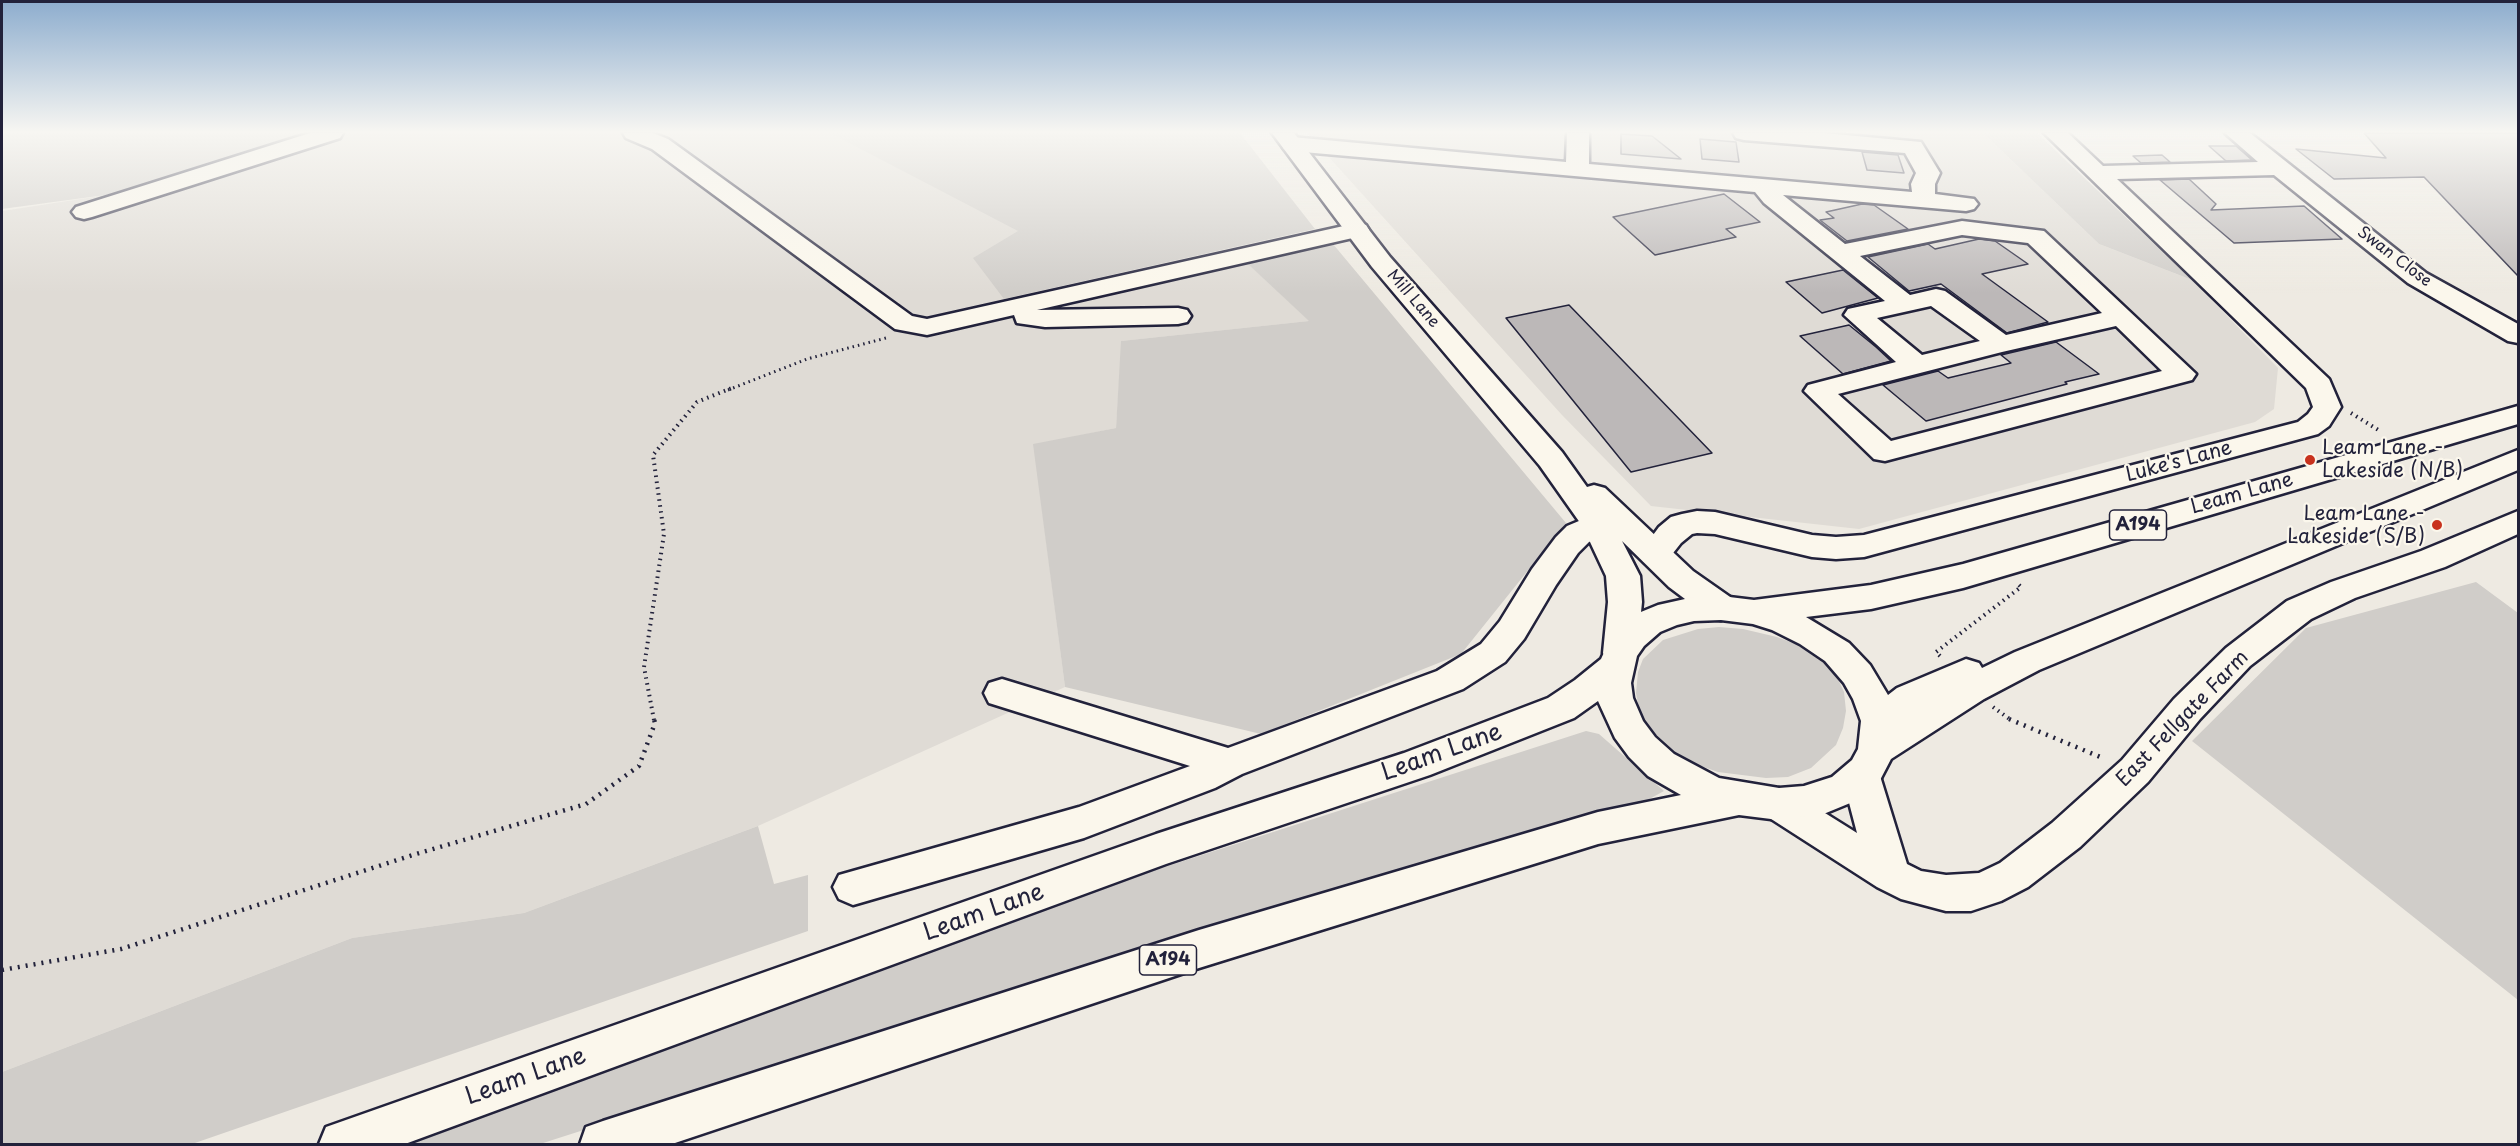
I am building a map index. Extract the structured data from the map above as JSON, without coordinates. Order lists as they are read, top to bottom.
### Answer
{
  "streets": {
    "main road": [
      "Swan Close",
      "Mill Lane",
      "Luke's Lane",
      "Leam Lane",
      "A194",
      "East Fellgate Farm"
    ]
  },
  "crossings": [
    ["Mill Lane", "Luke's Lane"],
    ["Mill Lane", "Leam Lane"],
    ["A194", "East Fellgate Farm"]
  ],
  "places": ["Leam Lane - Lakeside (N/B)", "Leam Lane - Lakeside (S/B)"]
}
